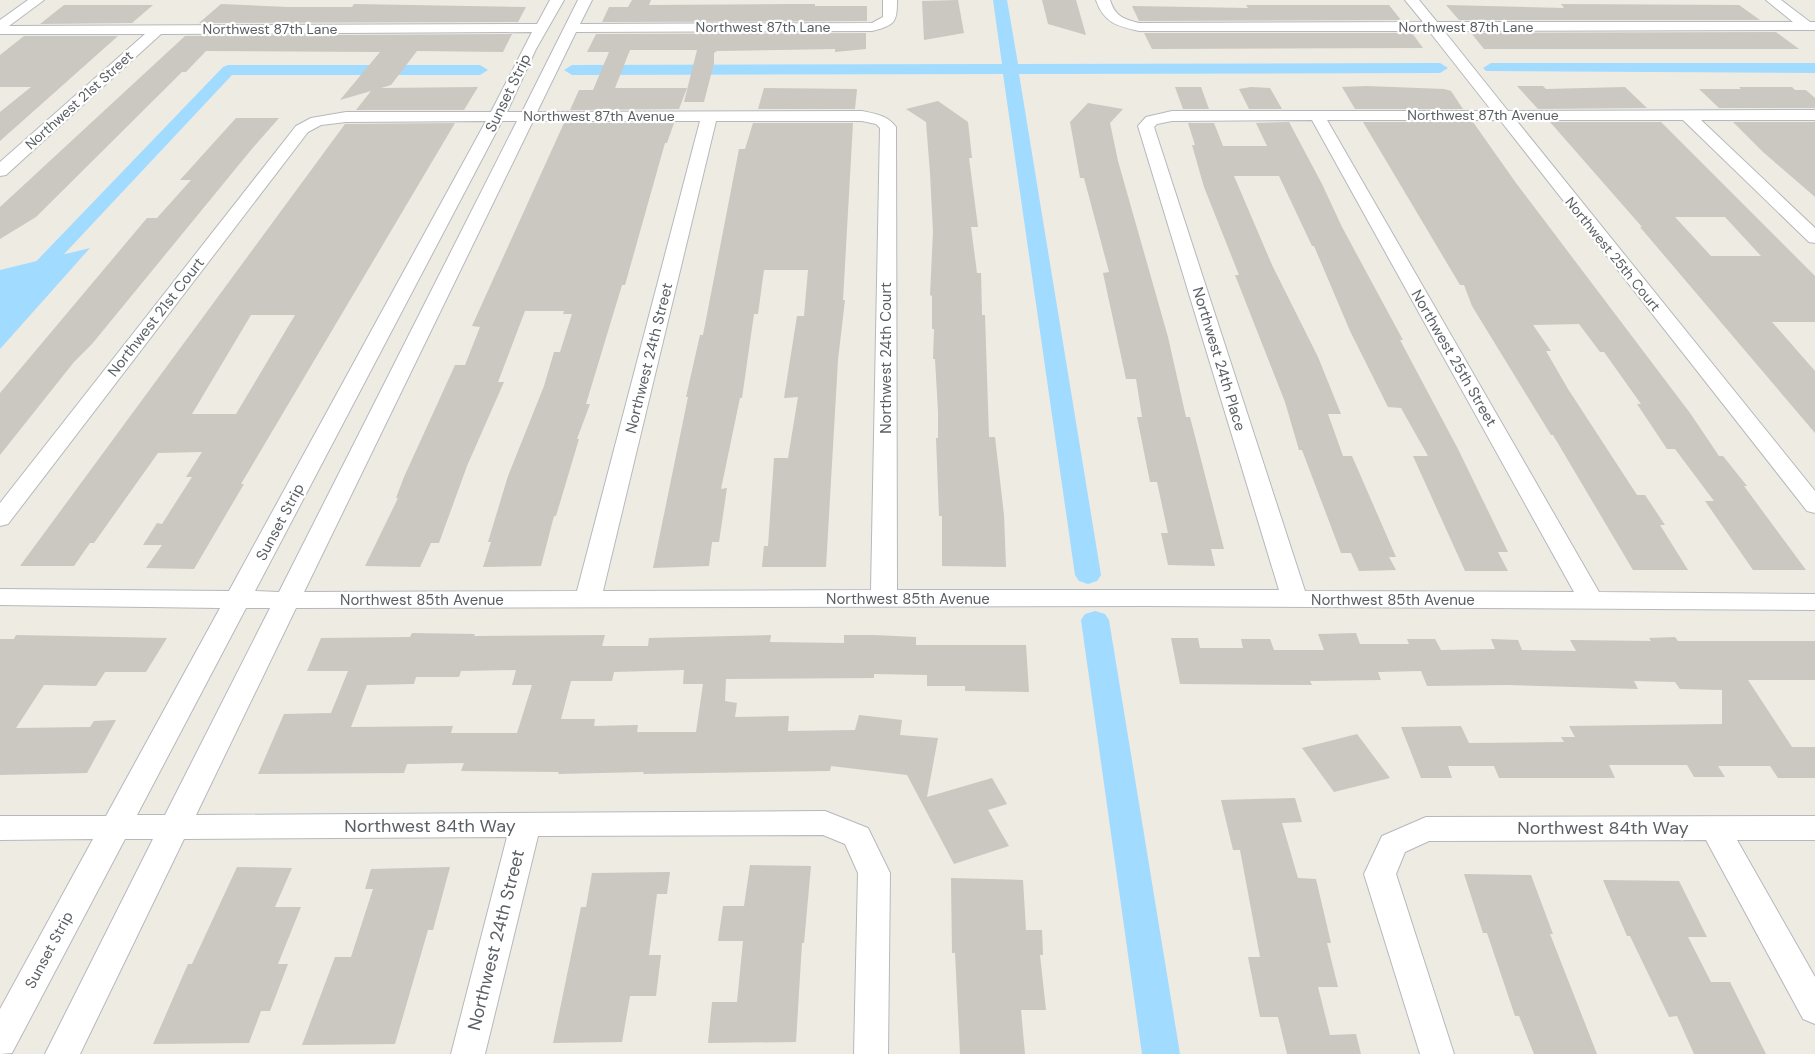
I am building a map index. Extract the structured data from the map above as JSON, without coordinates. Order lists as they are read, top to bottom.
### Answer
{
  "streets": {
    "street": [
      "Northwest 87th Lane",
      "Sunset Strip",
      "Northwest 21st Street",
      "Northwest 87th Avenue",
      "Northwest 25th Court",
      "Northwest 21st Court",
      "Northwest 24th Street",
      "Northwest 24th Court",
      "Northwest 25th Street",
      "Northwest 24th Place",
      "Northwest 85th Avenue",
      "Northwest 84th Way"
    ]
  },
  "crossings": [
    ["Northwest 87th Lane", "Sunset Strip"],
    ["Northwest 87th Lane", "Northwest 21st Street"],
    ["Northwest 87th Lane", "Northwest 25th Court"],
    ["Sunset Strip", "Northwest 87th Avenue"],
    ["Sunset Strip", "Northwest 85th Avenue"],
    ["Sunset Strip", "Northwest 84th Way"],
    ["Northwest 87th Avenue", "Northwest 25th Court"],
    ["Northwest 87th Avenue", "Northwest 21st Court"],
    ["Northwest 87th Avenue", "Northwest 24th Street"],
    ["Northwest 87th Avenue", "Northwest 24th Court"],
    ["Northwest 87th Avenue", "Northwest 25th Street"],
    ["Northwest 87th Avenue", "Northwest 24th Place"],
    ["Northwest 24th Street", "Northwest 85th Avenue"],
    ["Northwest 24th Street", "Northwest 84th Way"],
    ["Northwest 24th Court", "Northwest 85th Avenue"],
    ["Northwest 25th Street", "Northwest 85th Avenue"],
    ["Northwest 24th Place", "Northwest 85th Avenue"]
  ]
}
